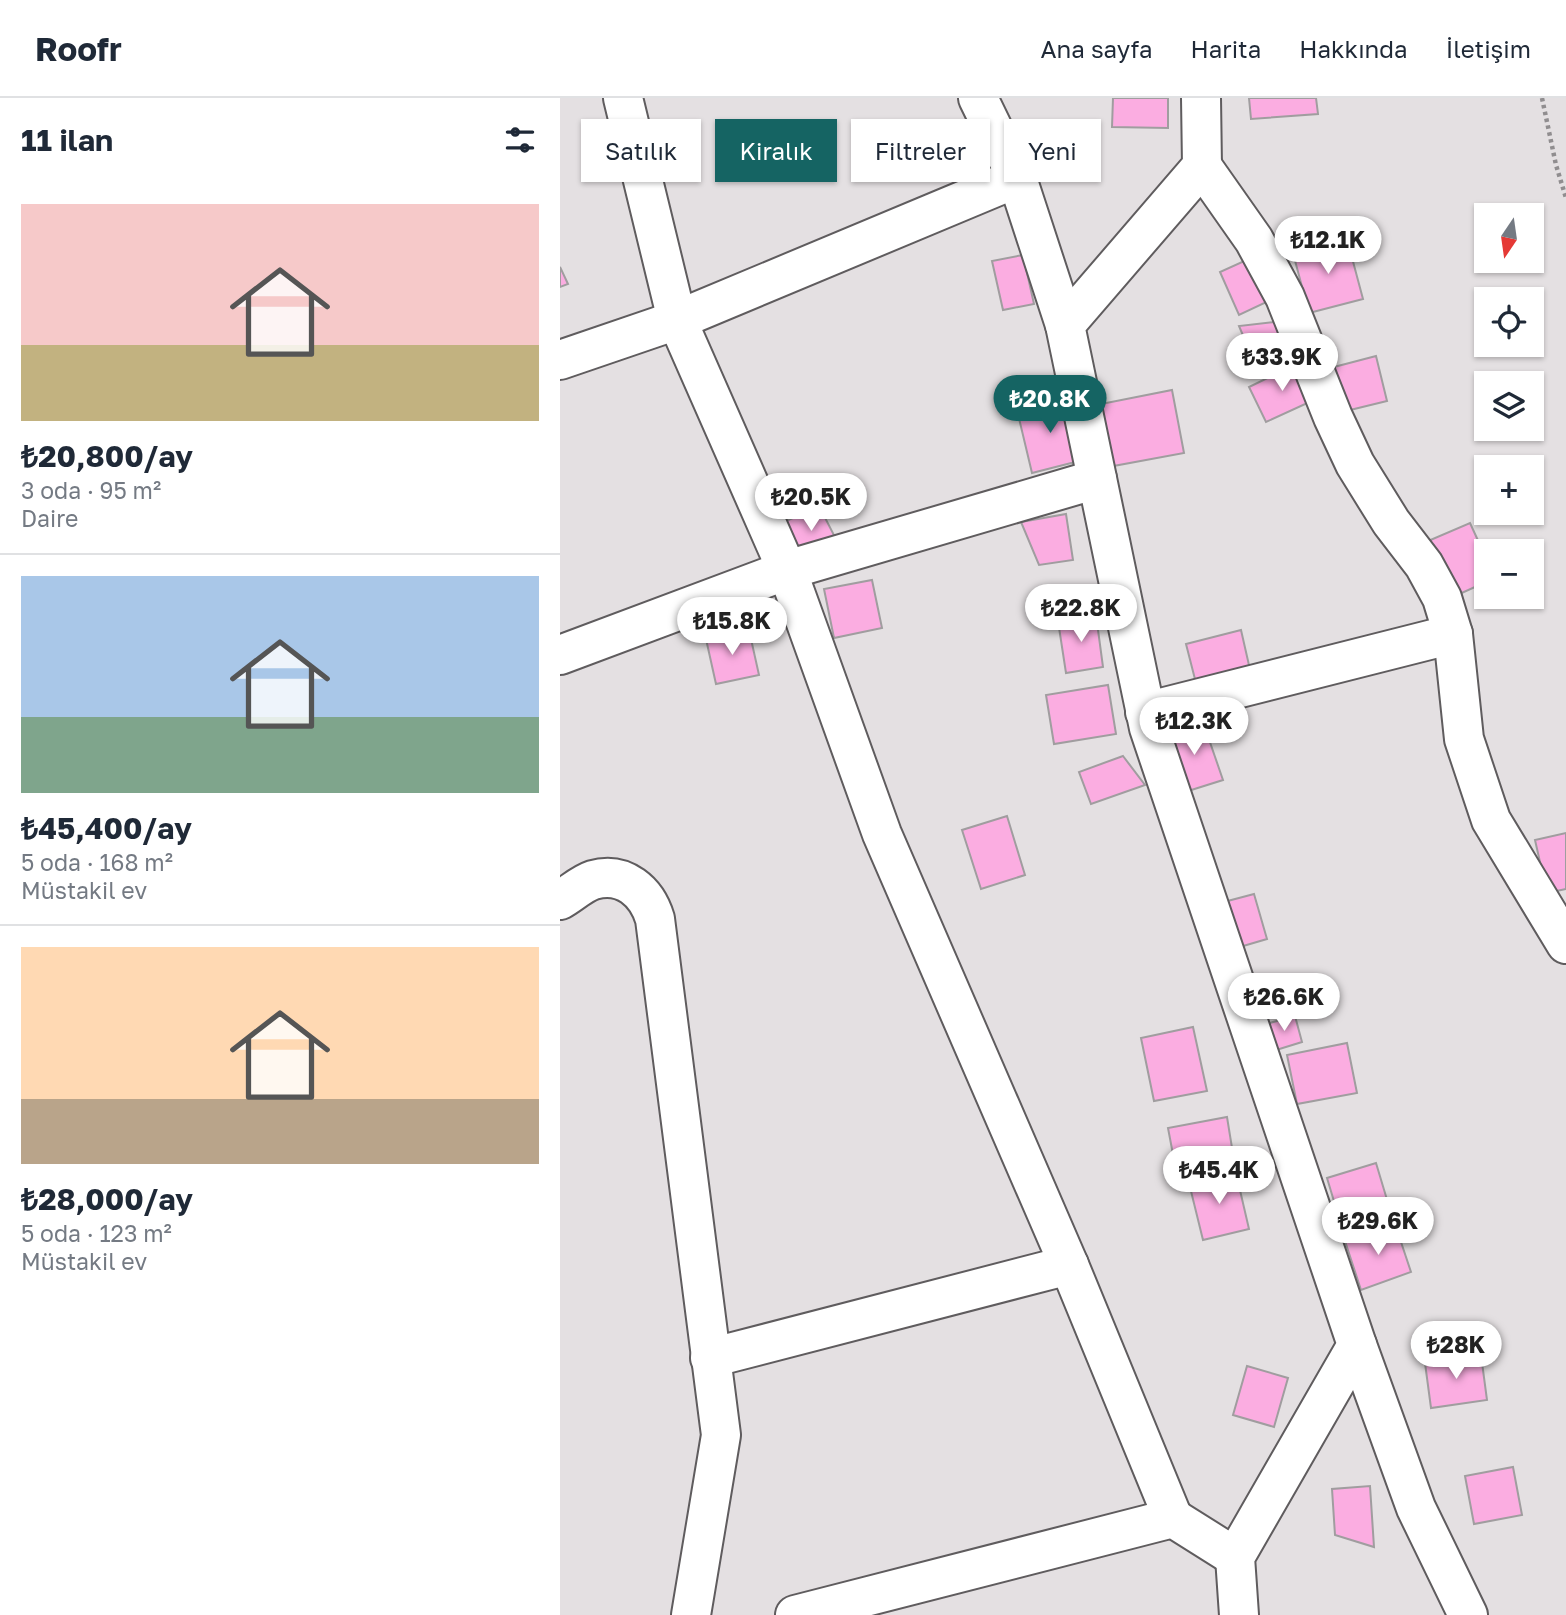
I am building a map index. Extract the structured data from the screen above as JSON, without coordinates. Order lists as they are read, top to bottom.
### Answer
{
  "north": "bottom",
  "page": {
    "header": "Roofr",
    "nav": [
      "Ana sayfa",
      "Harita",
      "Hakkında",
      "İletişim"
    ],
    "heading": "11 ilan",
    "chip": [
      "Satılık",
      "Kiralık",
      "Filtreler",
      "Yeni"
    ],
    "list": [
      {
        "name": "₺20,800/ay",
        "note": "3 oda · 95 m² · Daire"
      },
      {
        "name": "₺45,400/ay",
        "note": "5 oda · 168 m² · Müstakil ev"
      },
      {
        "name": "₺28,000/ay",
        "note": "5 oda · 123 m² · Müstakil ev"
      }
    ],
    "map_buttons": ["+", "−"],
    "price": [
      "₺12.1K",
      "₺33.9K",
      "₺20.8K",
      "₺20.5K",
      "₺22.8K",
      "₺15.8K",
      "₺12.3K",
      "₺26.6K",
      "₺45.4K",
      "₺29.6K",
      "₺28K"
    ]
  }
}
